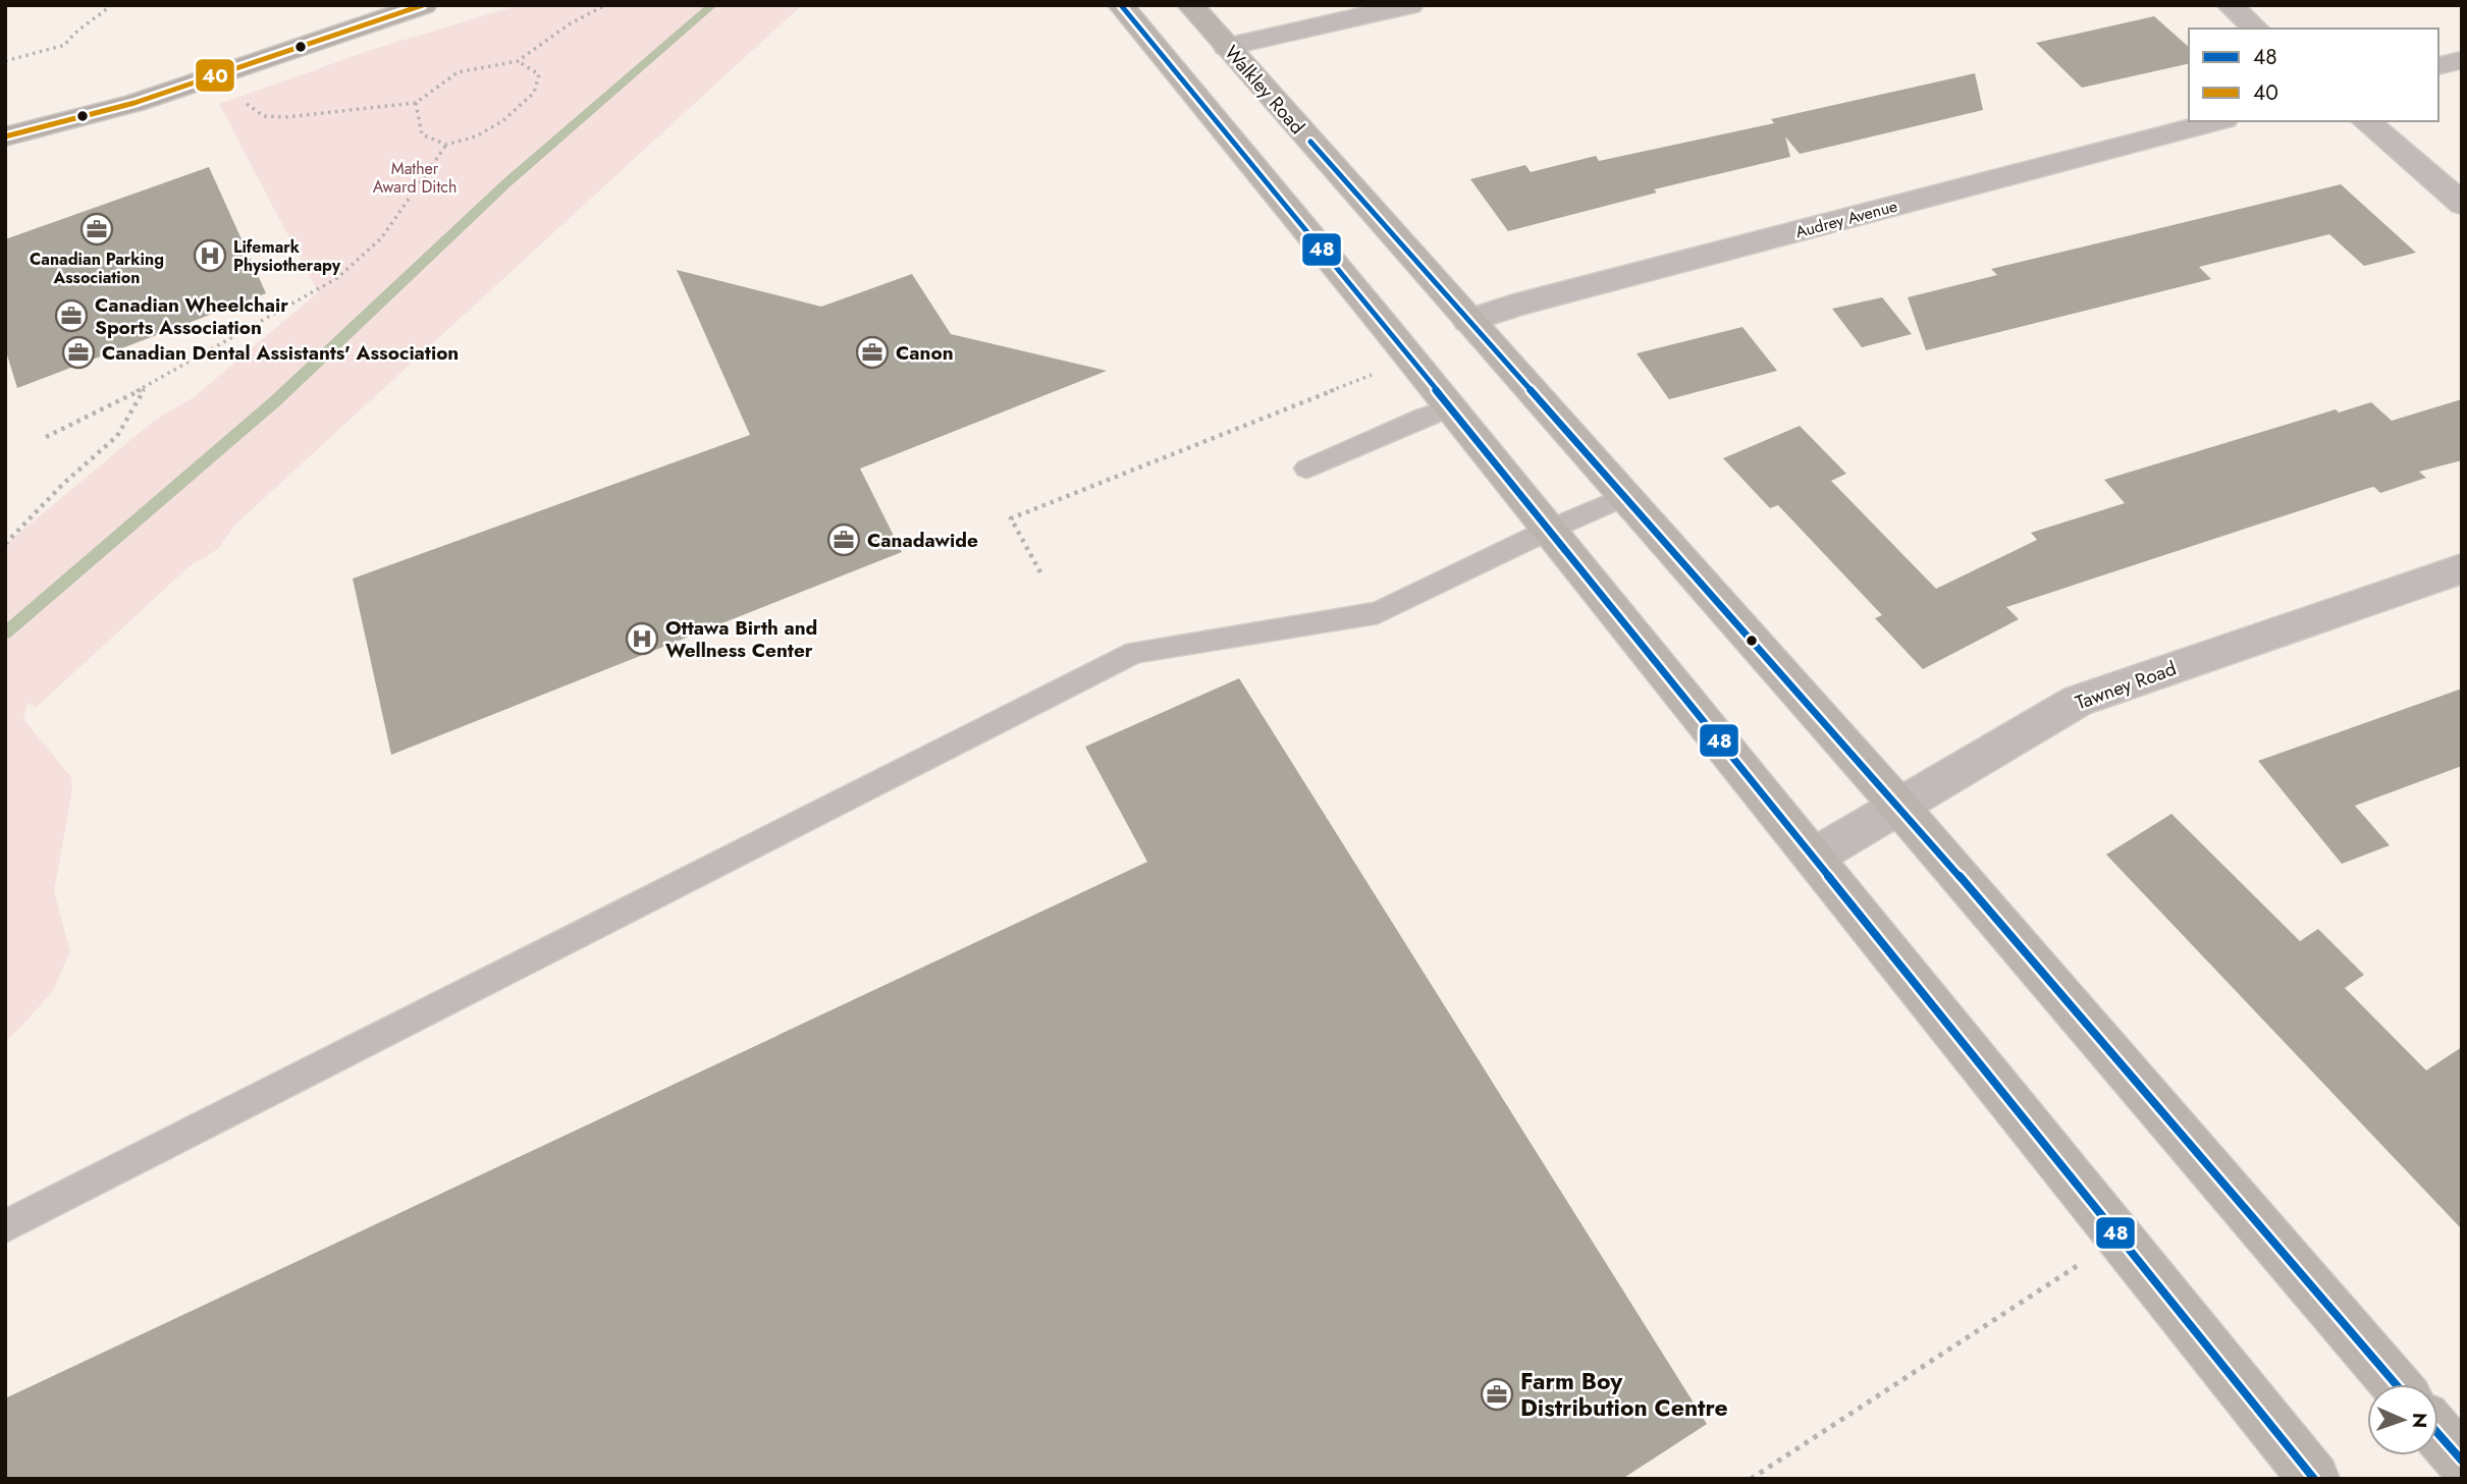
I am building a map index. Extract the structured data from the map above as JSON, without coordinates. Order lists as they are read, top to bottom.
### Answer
{
  "streets": {
    "main road": ["Walkley Road"],
    "street": ["Audrey Avenue", "Tawney Road"]
  },
  "crossings": [
    ["Walkley Road", "Audrey Avenue"],
    ["Walkley Road", "Tawney Road"]
  ],
  "parks": ["Mather Award Ditch"],
  "places": {
    "office": [
      "Canadian Parking Association",
      "Canadian Wheelchair Sports Association",
      "Canadian Dental Assistants' Association",
      "Canon",
      "Canadawide",
      "Farm Boy Distribution Centre"
    ],
    "hospital": ["Lifemark Physiotherapy", "Ottawa Birth and Wellness Center"]
  },
  "lines": ["transit line 48", "transit line 40"],
  "legend": ["48", "40"],
  "north": "right"
}
